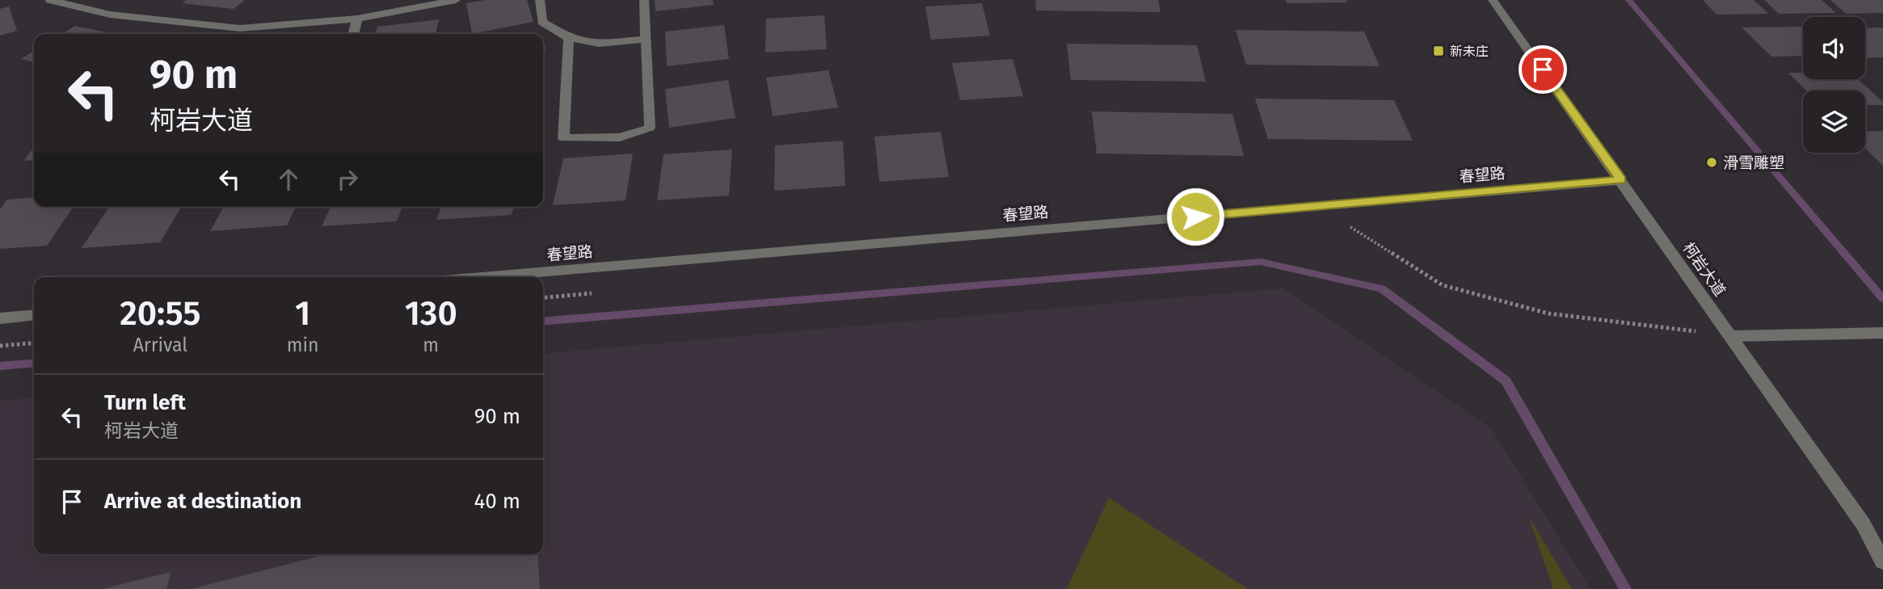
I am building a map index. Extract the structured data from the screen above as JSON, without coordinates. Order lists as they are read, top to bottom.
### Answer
{
  "streets": {
    "street": ["春望路", "柯岩大道"]
  },
  "crossings": [
    ["春望路", "柯岩大道"]
  ],
  "places": {
    "transit": ["新未庄"],
    "other": ["滑雪雕塑"]
  },
  "page": {
    "turn": ["90 m", "柯岩大道"],
    "eta": [
      "20:55",
      "Arrival",
      "1",
      "min",
      "130",
      "m"
    ],
    "list": [
      {
        "name": "Turn left",
        "note": "柯岩大道",
        "value": "90 m"
      },
      {
        "name": "Arrive at destination",
        "value": "40 m"
      }
    ]
  }
}
